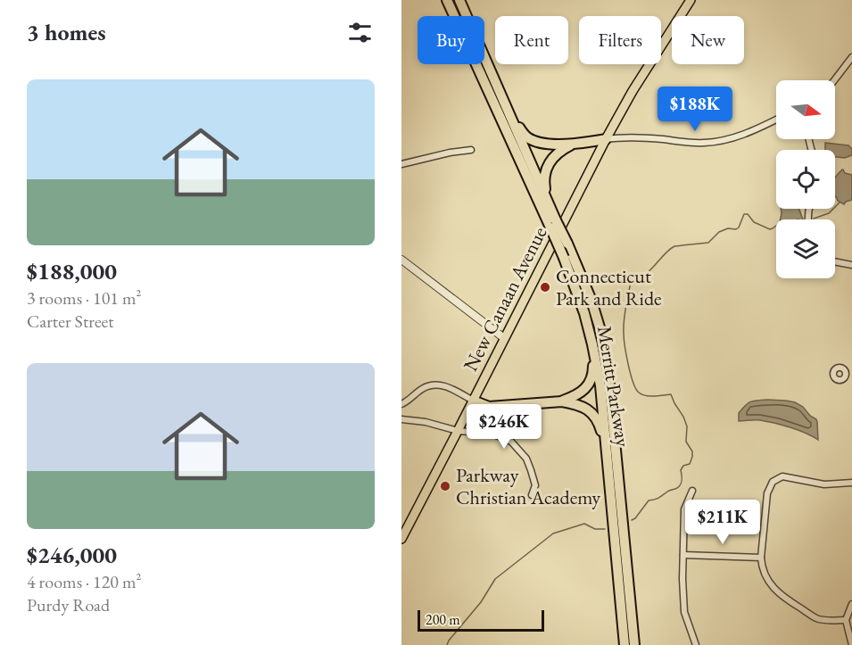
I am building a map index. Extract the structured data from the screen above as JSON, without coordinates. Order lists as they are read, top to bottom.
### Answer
{
  "streets": {
    "highway": ["Merritt Parkway"],
    "main road": ["New Canaan Avenue"]
  },
  "places": ["Connecticut Park and Ride", "Parkway Christian Academy"],
  "scale_bar": "200 m",
  "north": "right",
  "page": {
    "heading": "3 homes",
    "chip": [
      "Buy",
      "Rent",
      "Filters",
      "New"
    ],
    "list": [
      {
        "name": "$188,000",
        "note": "3 rooms · 101 m² · Carter Street"
      },
      {
        "name": "$246,000",
        "note": "4 rooms · 120 m² · Purdy Road"
      }
    ],
    "price": ["$188K", "$246K", "$211K"],
    "scale": "200 m"
  }
}
